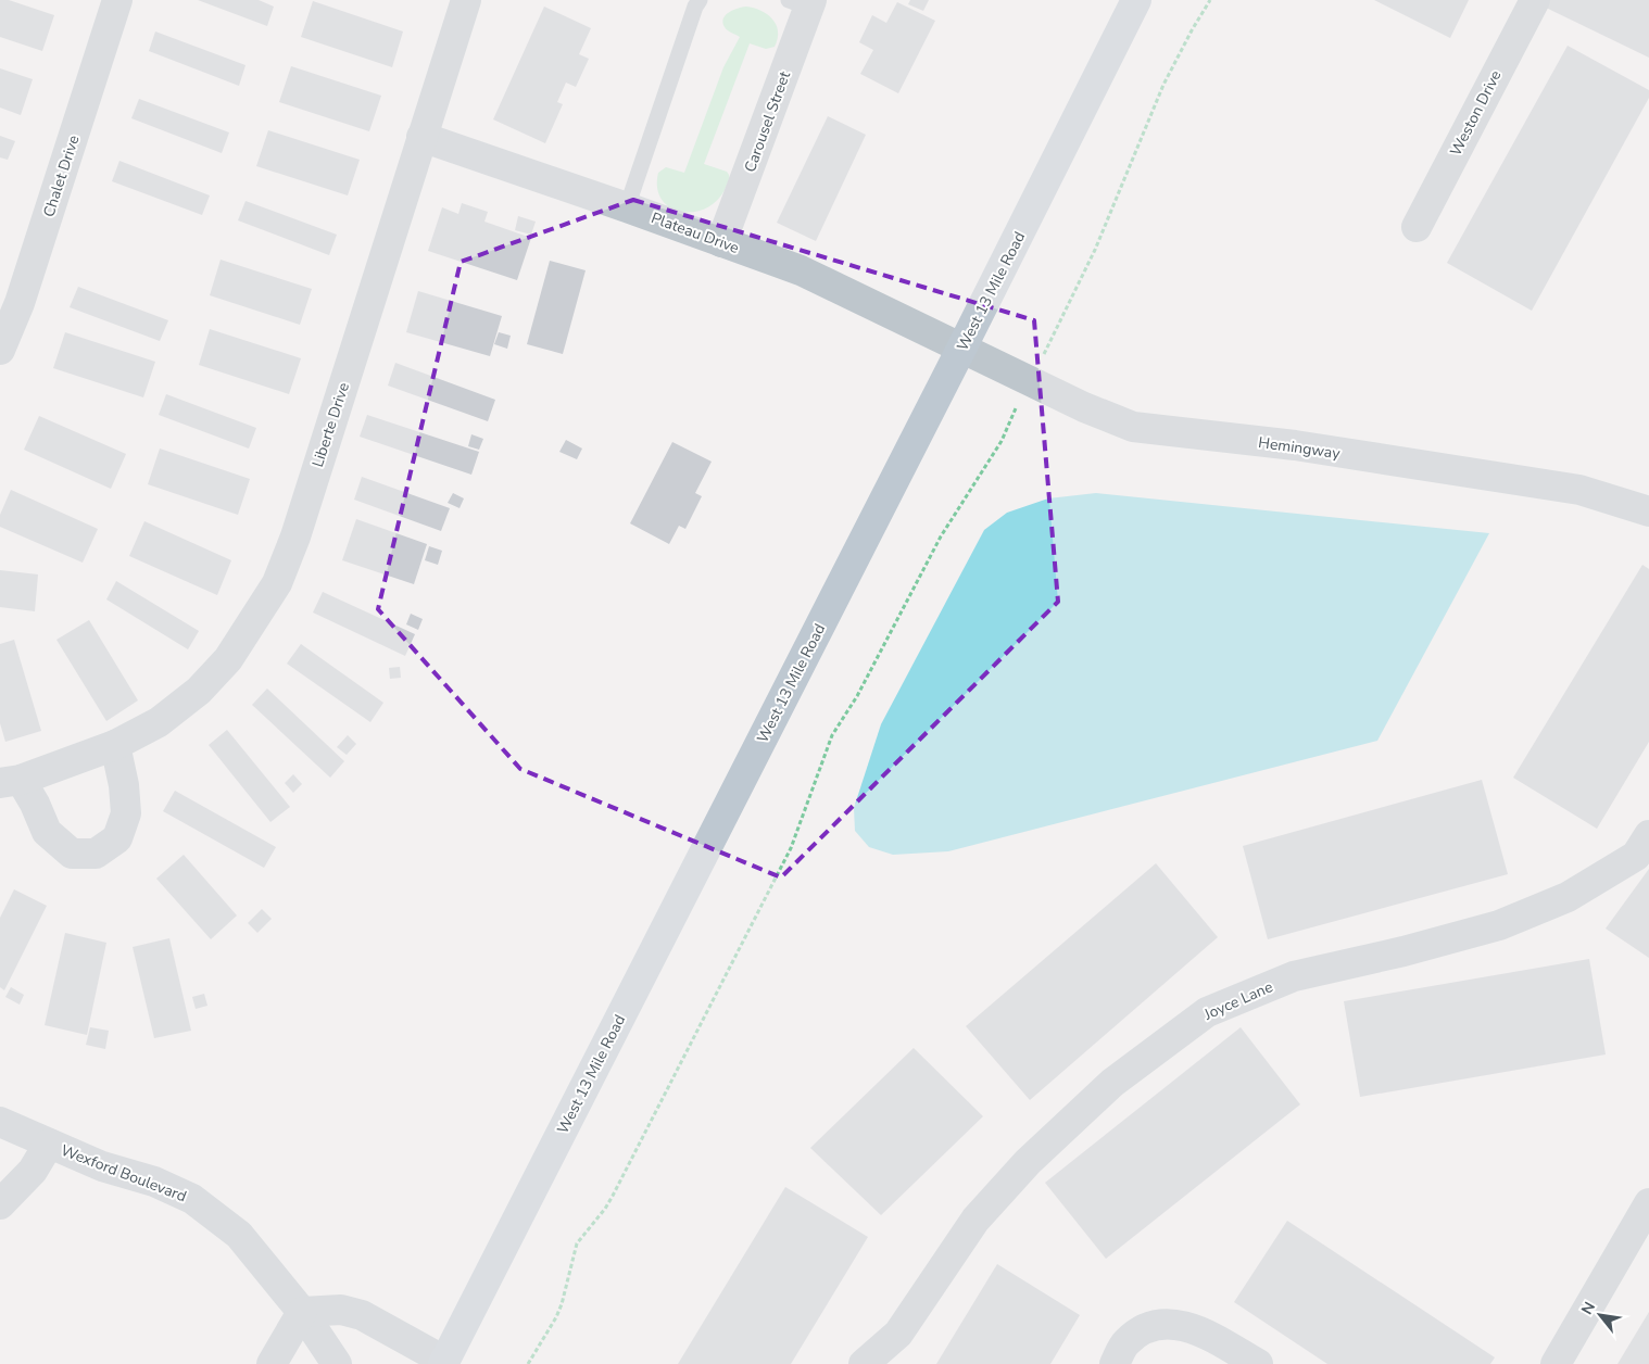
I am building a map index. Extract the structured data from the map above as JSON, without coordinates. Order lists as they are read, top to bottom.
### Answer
{
  "streets": {
    "street": [
      "Weston Drive",
      "Carousel Street",
      "Chalet Drive",
      "Plateau Drive",
      "West 13 Mile Road",
      "Liberte Drive",
      "Hemingway",
      "Joyce Lane",
      "Wexford Boulevard"
    ]
  },
  "crossings": [
    ["Carousel Street", "Plateau Drive"],
    ["Plateau Drive", "West 13 Mile Road"],
    ["Plateau Drive", "Liberte Drive"],
    ["Plateau Drive", "Hemingway"],
    ["West 13 Mile Road", "Hemingway"]
  ],
  "north": "top left"
}
